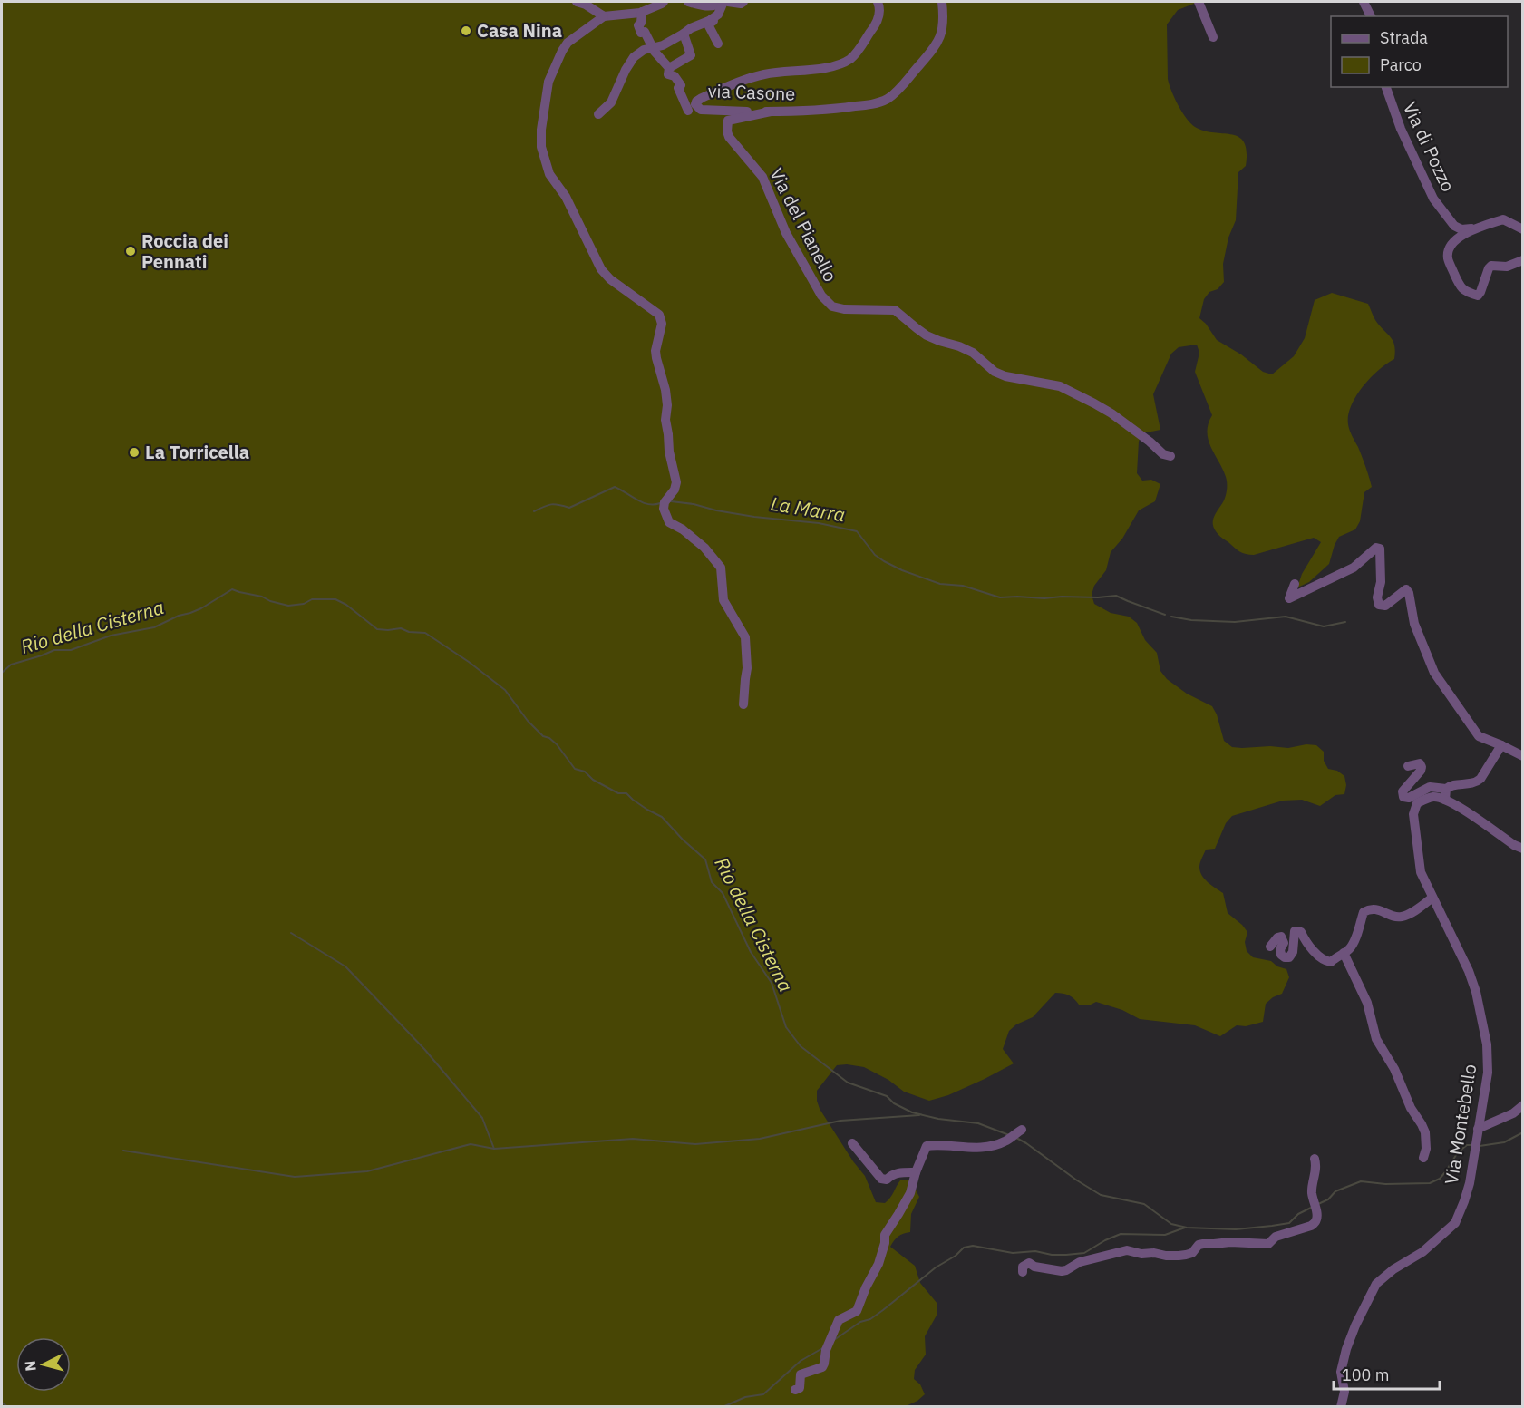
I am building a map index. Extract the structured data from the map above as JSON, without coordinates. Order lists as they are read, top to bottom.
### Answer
{
  "streets": {
    "street": [
      "via Casone",
      "Via di Pozzo",
      "Via del Pianello",
      "Via Montebello"
    ]
  },
  "crossings": [
    ["via Casone", "Via del Pianello"]
  ],
  "water": ["La Marra", "Rio della Cisterna"],
  "places": ["Casa Nina", "Roccia dei Pennati", "La Torricella"],
  "legend": ["Strada", "Parco"],
  "scale_bar": "100 m",
  "north": "left"
}
